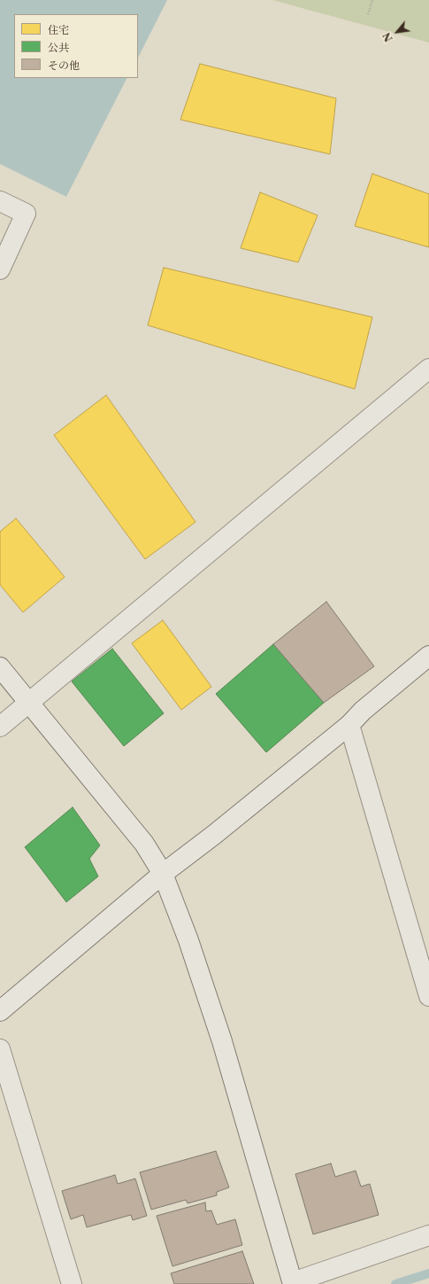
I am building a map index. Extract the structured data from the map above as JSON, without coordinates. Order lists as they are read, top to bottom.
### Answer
{
  "legend": ["住宅", "公共", "その他"],
  "north": "bottom left"
}
